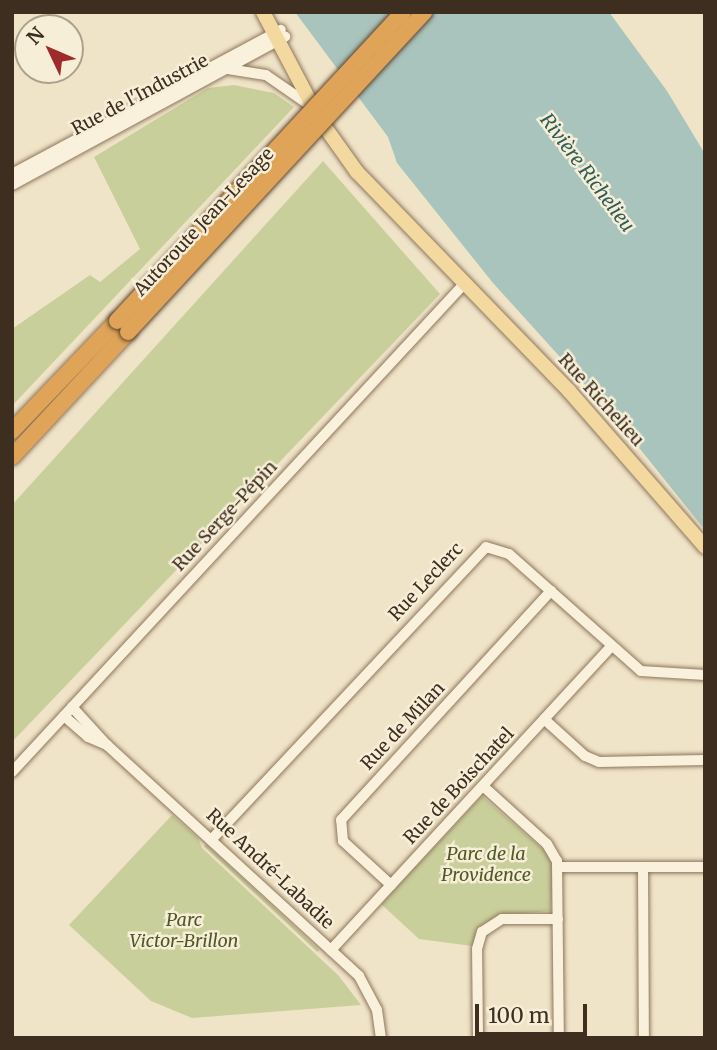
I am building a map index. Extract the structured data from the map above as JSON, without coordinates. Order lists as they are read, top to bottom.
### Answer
{
  "streets": {
    "highway": ["Autoroute Jean-Lesage"],
    "main road": ["Rue Richelieu"],
    "street": [
      "Rue de l'Industrie",
      "Rue Serge-Pépin",
      "Rue Leclerc",
      "Rue de Milan",
      "Rue de Boischatel",
      "Rue André-Labadie"
    ]
  },
  "crossings": [
    ["Rue de l'Industrie", "Rue Richelieu"],
    ["Rue Richelieu", "Rue Serge-Pépin"],
    ["Rue Serge-Pépin", "Rue André-Labadie"],
    ["Rue Leclerc", "Rue de Milan"],
    ["Rue Leclerc", "Rue de Boischatel"],
    ["Rue Leclerc", "Rue André-Labadie"],
    ["Rue de Milan", "Rue de Boischatel"],
    ["Rue de Boischatel", "Rue André-Labadie"]
  ],
  "water": ["Rivière Richelieu"],
  "parks": ["Parc de la Providence", "Parc Victor-Brillon"],
  "scale_bar": "100 m",
  "north": "top left"
}
